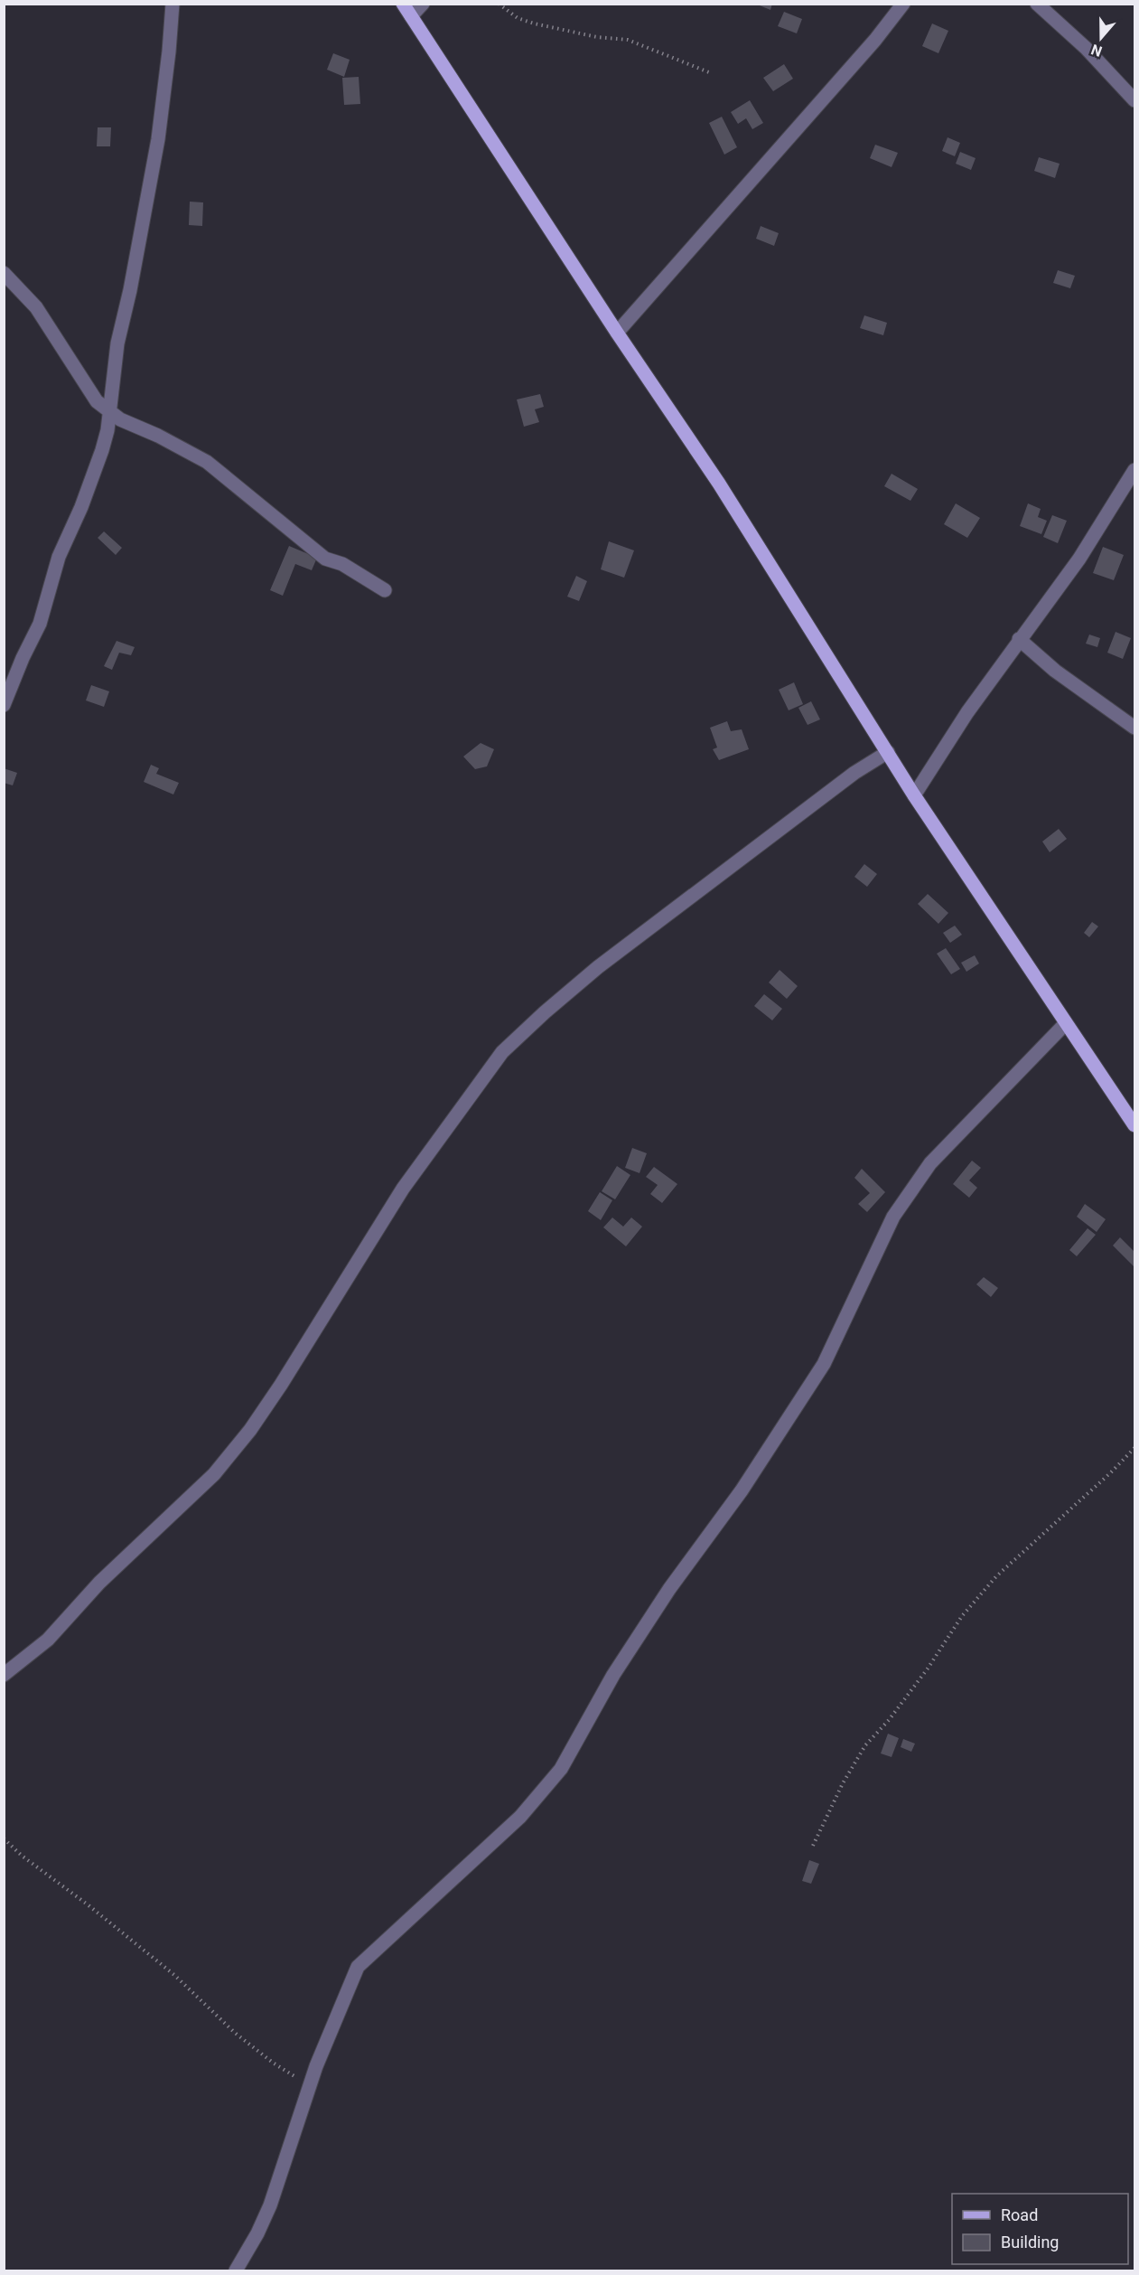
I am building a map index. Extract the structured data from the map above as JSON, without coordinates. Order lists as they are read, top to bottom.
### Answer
{
  "legend": ["Road", "Building"],
  "north": "bottom"
}
